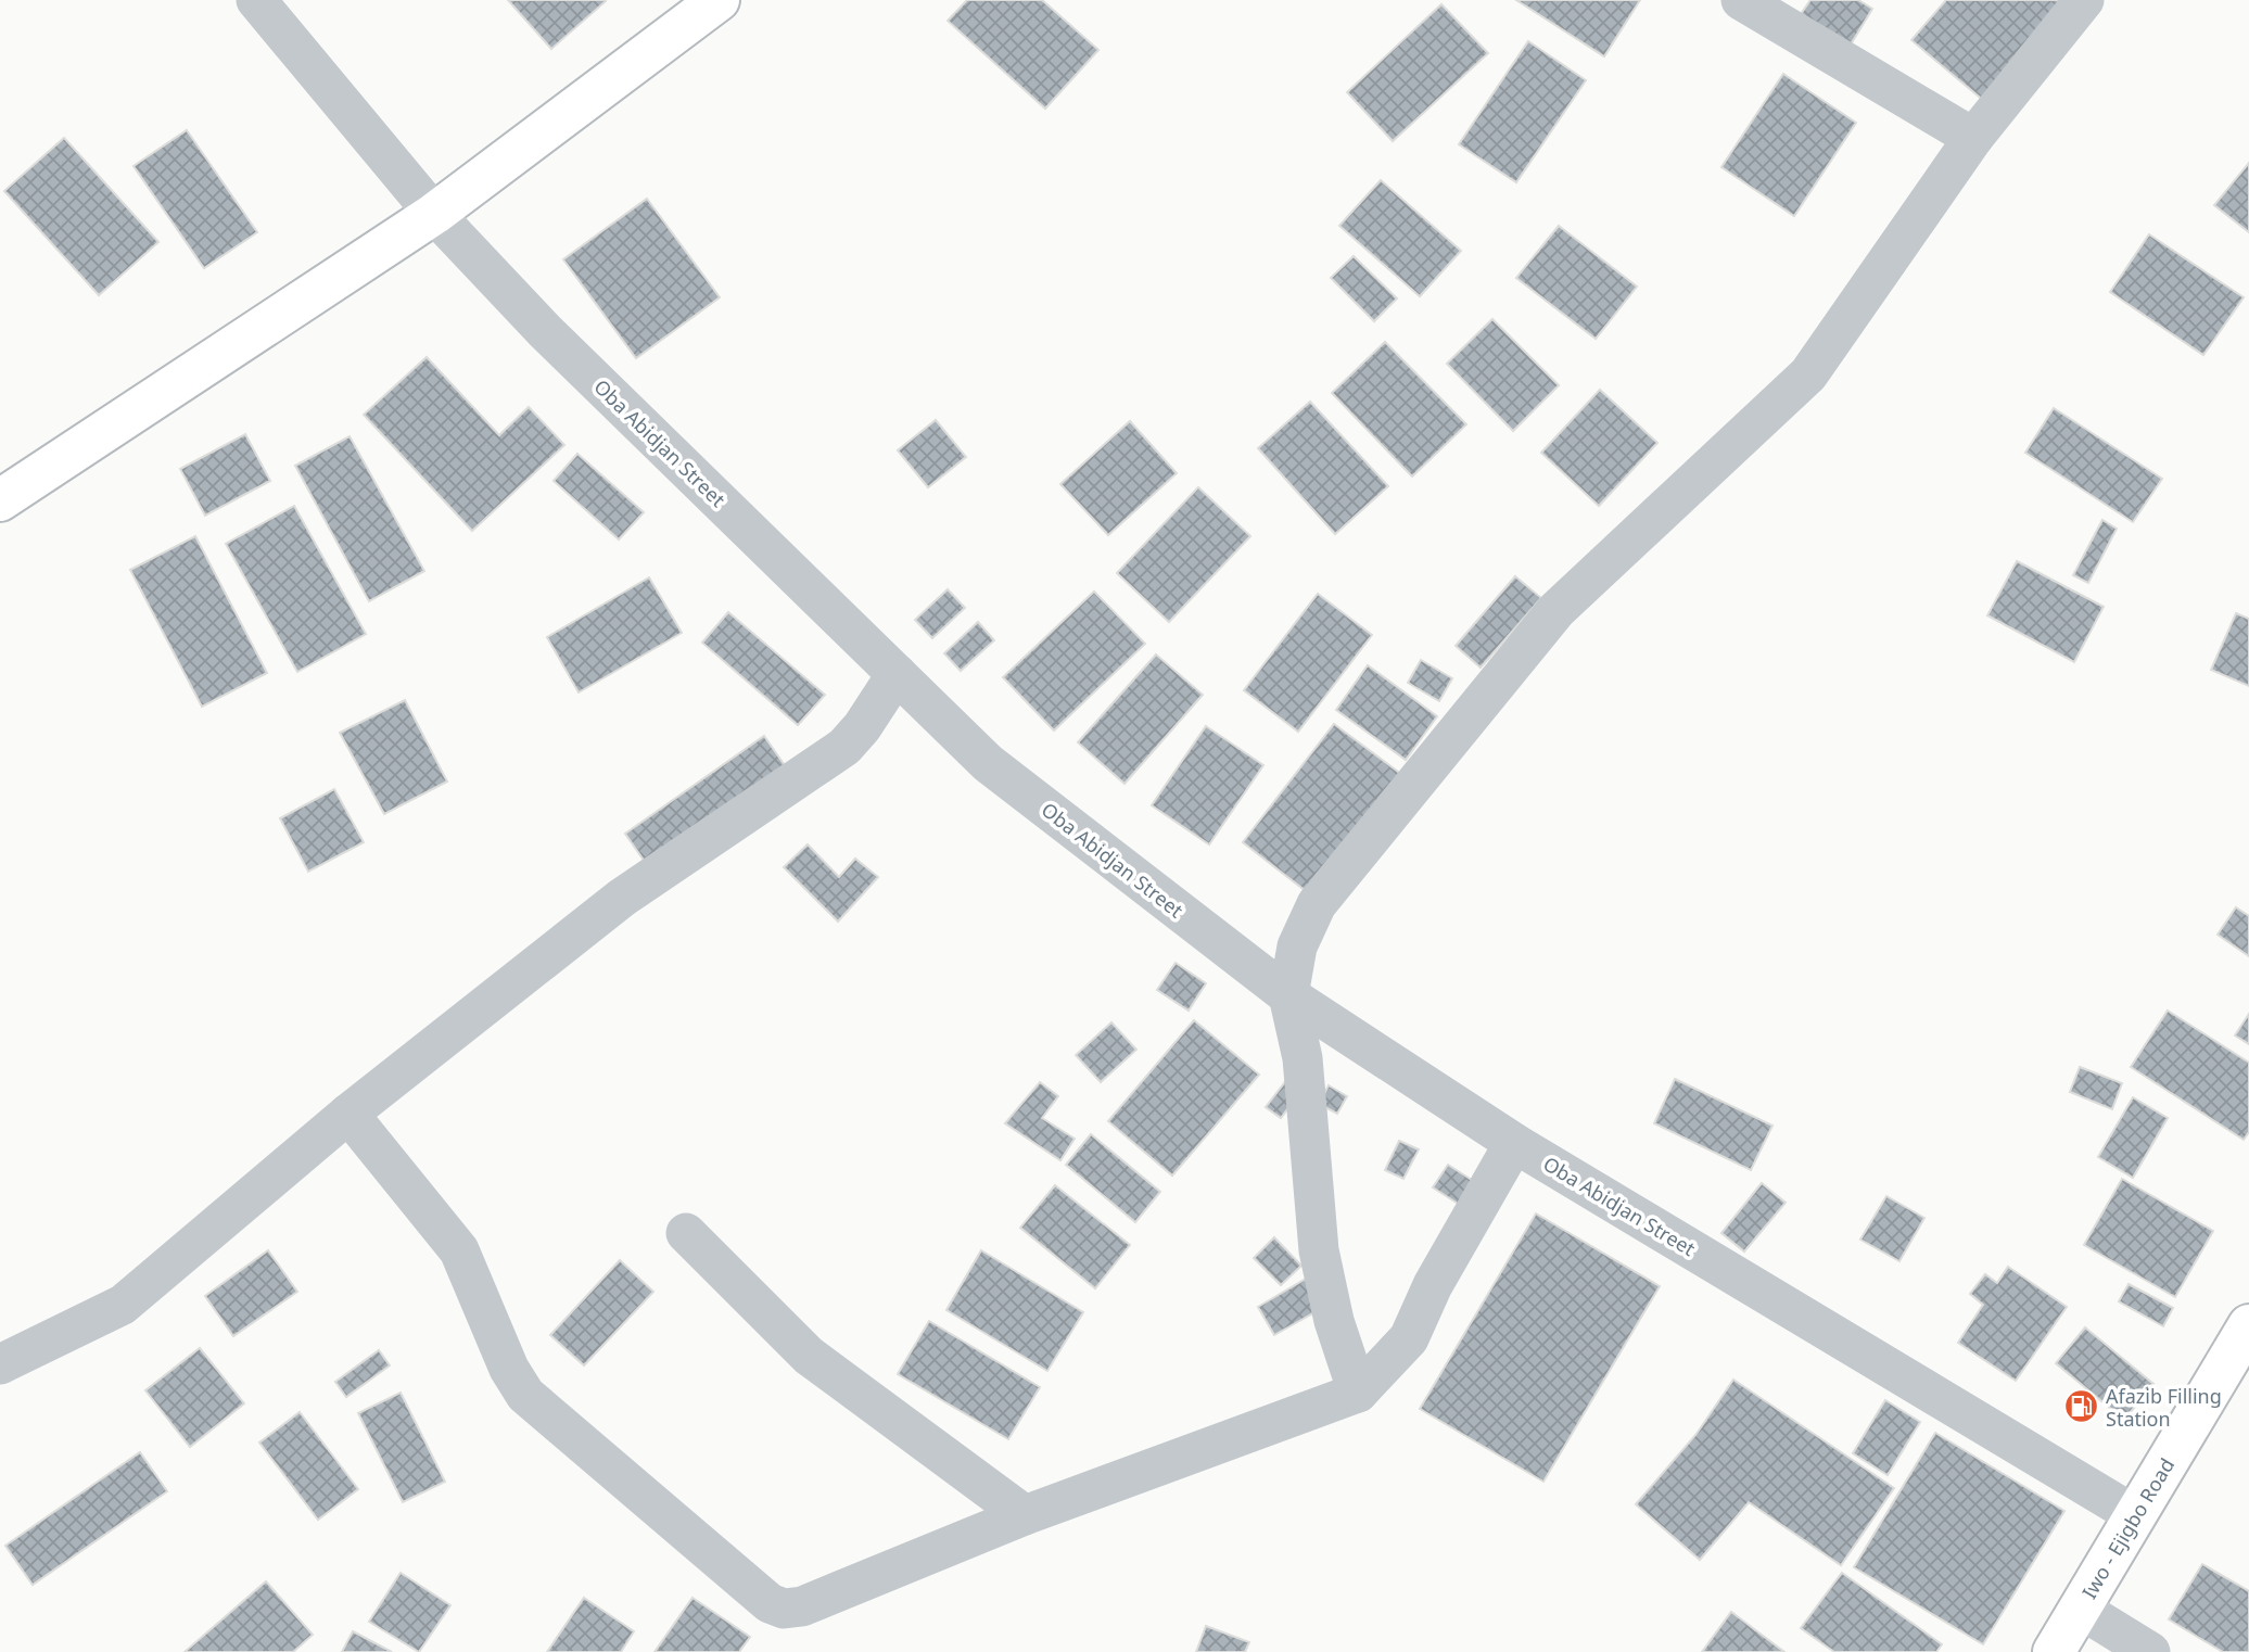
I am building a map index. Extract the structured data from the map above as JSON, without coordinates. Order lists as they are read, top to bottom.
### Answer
{
  "streets": {
    "main road": ["Iwo - Ejigbo Road"],
    "street": ["Oba Abidjan Street"]
  },
  "crossings": [
    ["Oba Abidjan Street", "Iwo - Ejigbo Road"]
  ],
  "places": {
    "fuel station": ["Afazib Filling Station"]
  }
}
